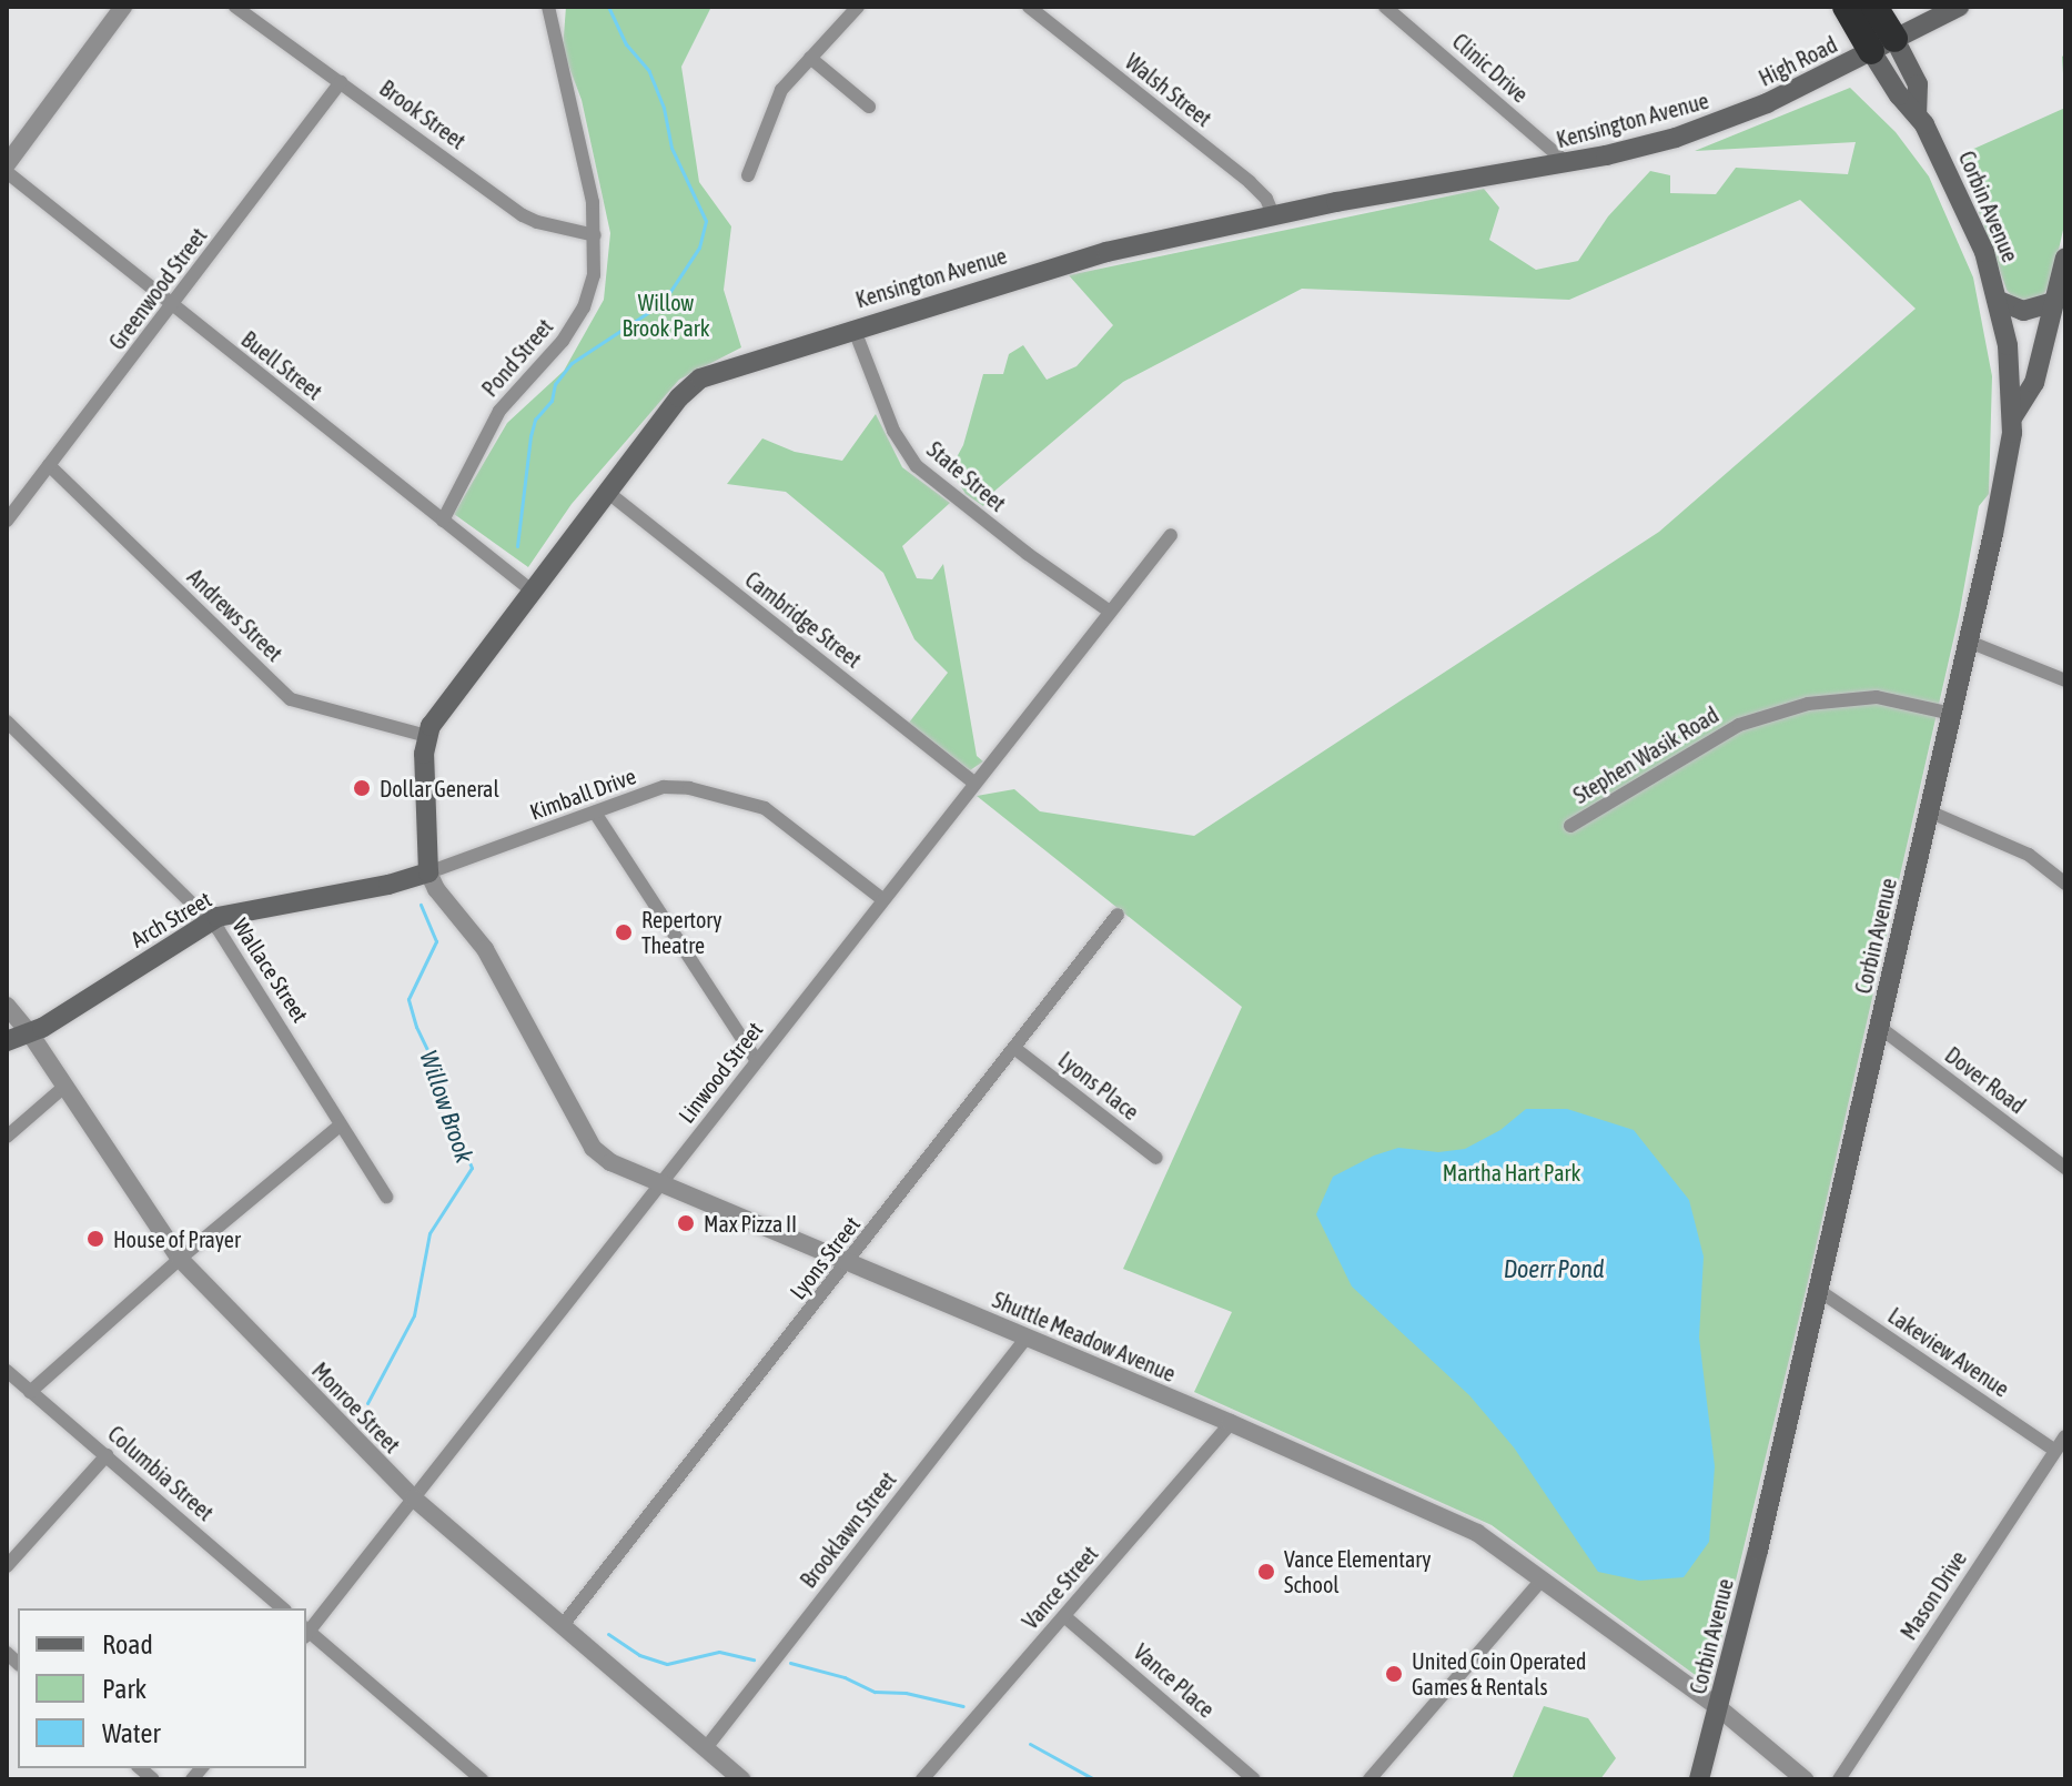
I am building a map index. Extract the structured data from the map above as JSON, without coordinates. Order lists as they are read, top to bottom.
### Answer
{
  "streets": {
    "main road": [
      "High Road",
      "Kensington Avenue",
      "Corbin Avenue",
      "Arch Street"
    ],
    "street": [
      "Clinic Drive",
      "Walsh Street",
      "Brook Street",
      "Greenwood Street",
      "Pond Street",
      "Buell Street",
      "State Street",
      "Andrews Street",
      "Cambridge Street",
      "Stephen Wasik Road",
      "Kimball Drive",
      "Wallace Street",
      "Linwood Street",
      "Dover Road",
      "Lyons Place",
      "Lyons Street",
      "Shuttle Meadow Avenue",
      "Lakeview Avenue",
      "Monroe Street",
      "Columbia Street",
      "Brooklawn Street",
      "Vance Street",
      "Mason Drive",
      "Vance Place"
    ]
  },
  "crossings": [
    ["High Road", "Kensington Avenue"],
    ["High Road", "Corbin Avenue"],
    ["Clinic Drive", "Kensington Avenue"],
    ["Walsh Street", "Kensington Avenue"],
    ["Brook Street", "Greenwood Street"],
    ["Brook Street", "Pond Street"],
    ["Kensington Avenue", "Buell Street"],
    ["Kensington Avenue", "State Street"],
    ["Kensington Avenue", "Andrews Street"],
    ["Kensington Avenue", "Cambridge Street"],
    ["Corbin Avenue", "Stephen Wasik Road"],
    ["Corbin Avenue", "Dover Road"],
    ["Corbin Avenue", "Shuttle Meadow Avenue"],
    ["Corbin Avenue", "Lakeview Avenue"],
    ["Greenwood Street", "Buell Street"],
    ["Greenwood Street", "Andrews Street"],
    ["Pond Street", "Buell Street"],
    ["State Street", "Linwood Street"],
    ["Cambridge Street", "Linwood Street"],
    ["Kimball Drive", "Arch Street"],
    ["Kimball Drive", "Linwood Street"],
    ["Kimball Drive", "Shuttle Meadow Avenue"],
    ["Arch Street", "Wallace Street"],
    ["Arch Street", "Shuttle Meadow Avenue"],
    ["Arch Street", "Monroe Street"],
    ["Linwood Street", "Shuttle Meadow Avenue"],
    ["Linwood Street", "Monroe Street"],
    ["Lyons Place", "Lyons Street"],
    ["Lyons Street", "Shuttle Meadow Avenue"],
    ["Lyons Street", "Monroe Street"],
    ["Shuttle Meadow Avenue", "Brooklawn Street"],
    ["Shuttle Meadow Avenue", "Vance Street"],
    ["Lakeview Avenue", "Mason Drive"],
    ["Monroe Street", "Brooklawn Street"],
    ["Vance Street", "Vance Place"]
  ],
  "water": ["Willow Brook", "Doerr Pond"],
  "parks": ["Willow Brook Park", "Martha Hart Park"],
  "places": [
    "Dollar General",
    "Repertory Theatre",
    "Max Pizza II",
    "House of Prayer",
    "Vance Elementary School",
    "United Coin Operated Games & Rentals"
  ],
  "legend": ["Road", "Park", "Water"]
}
